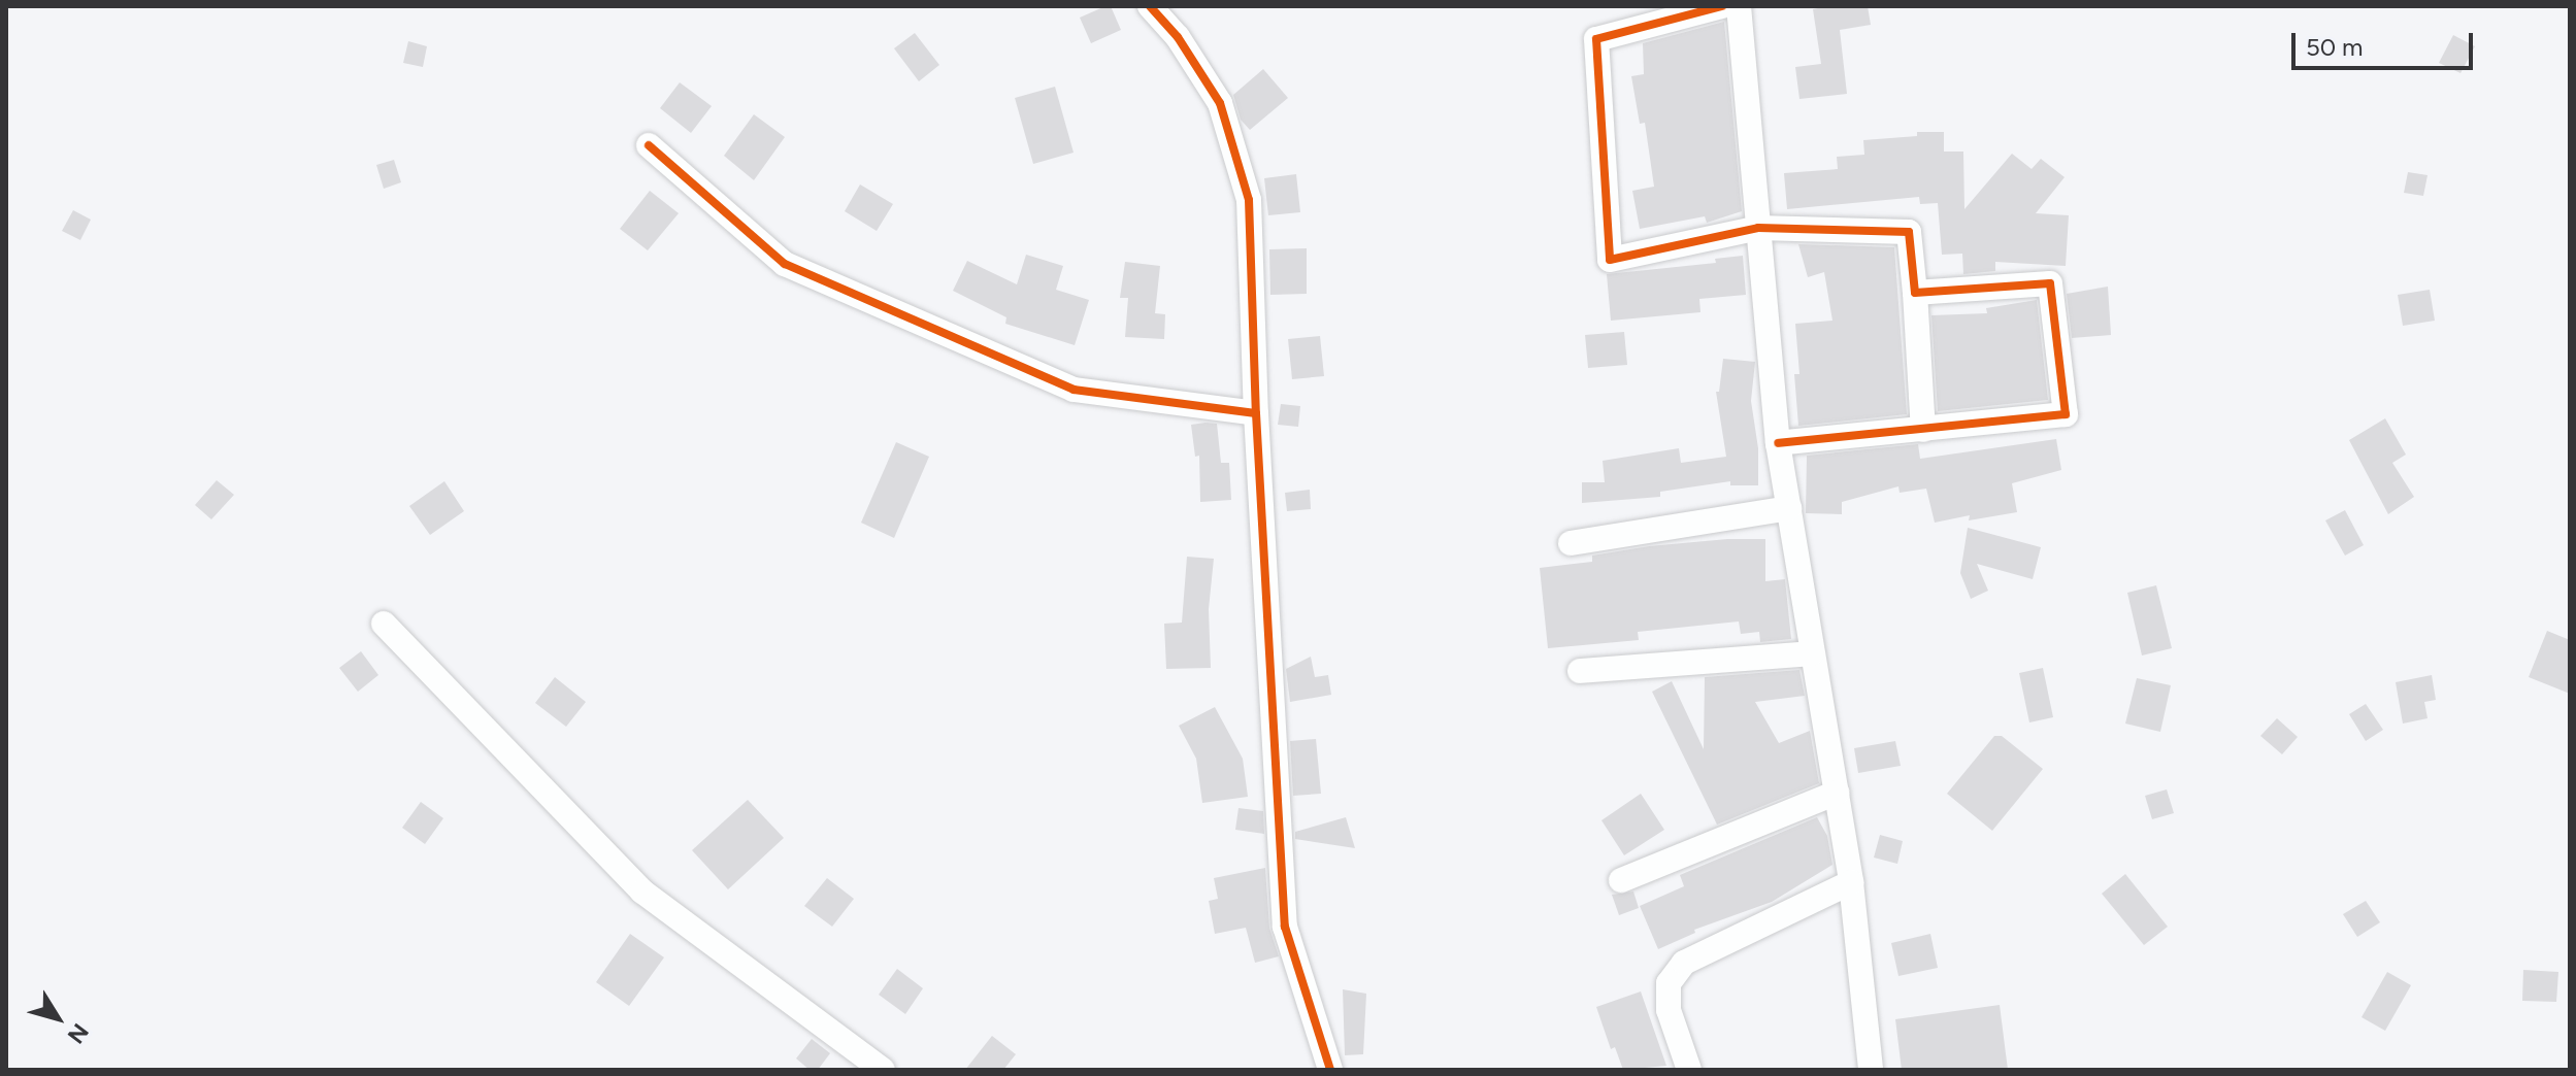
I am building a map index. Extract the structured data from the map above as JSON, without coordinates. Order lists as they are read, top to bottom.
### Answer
{
  "scale_bar": "50 m",
  "north": "bottom right"
}
